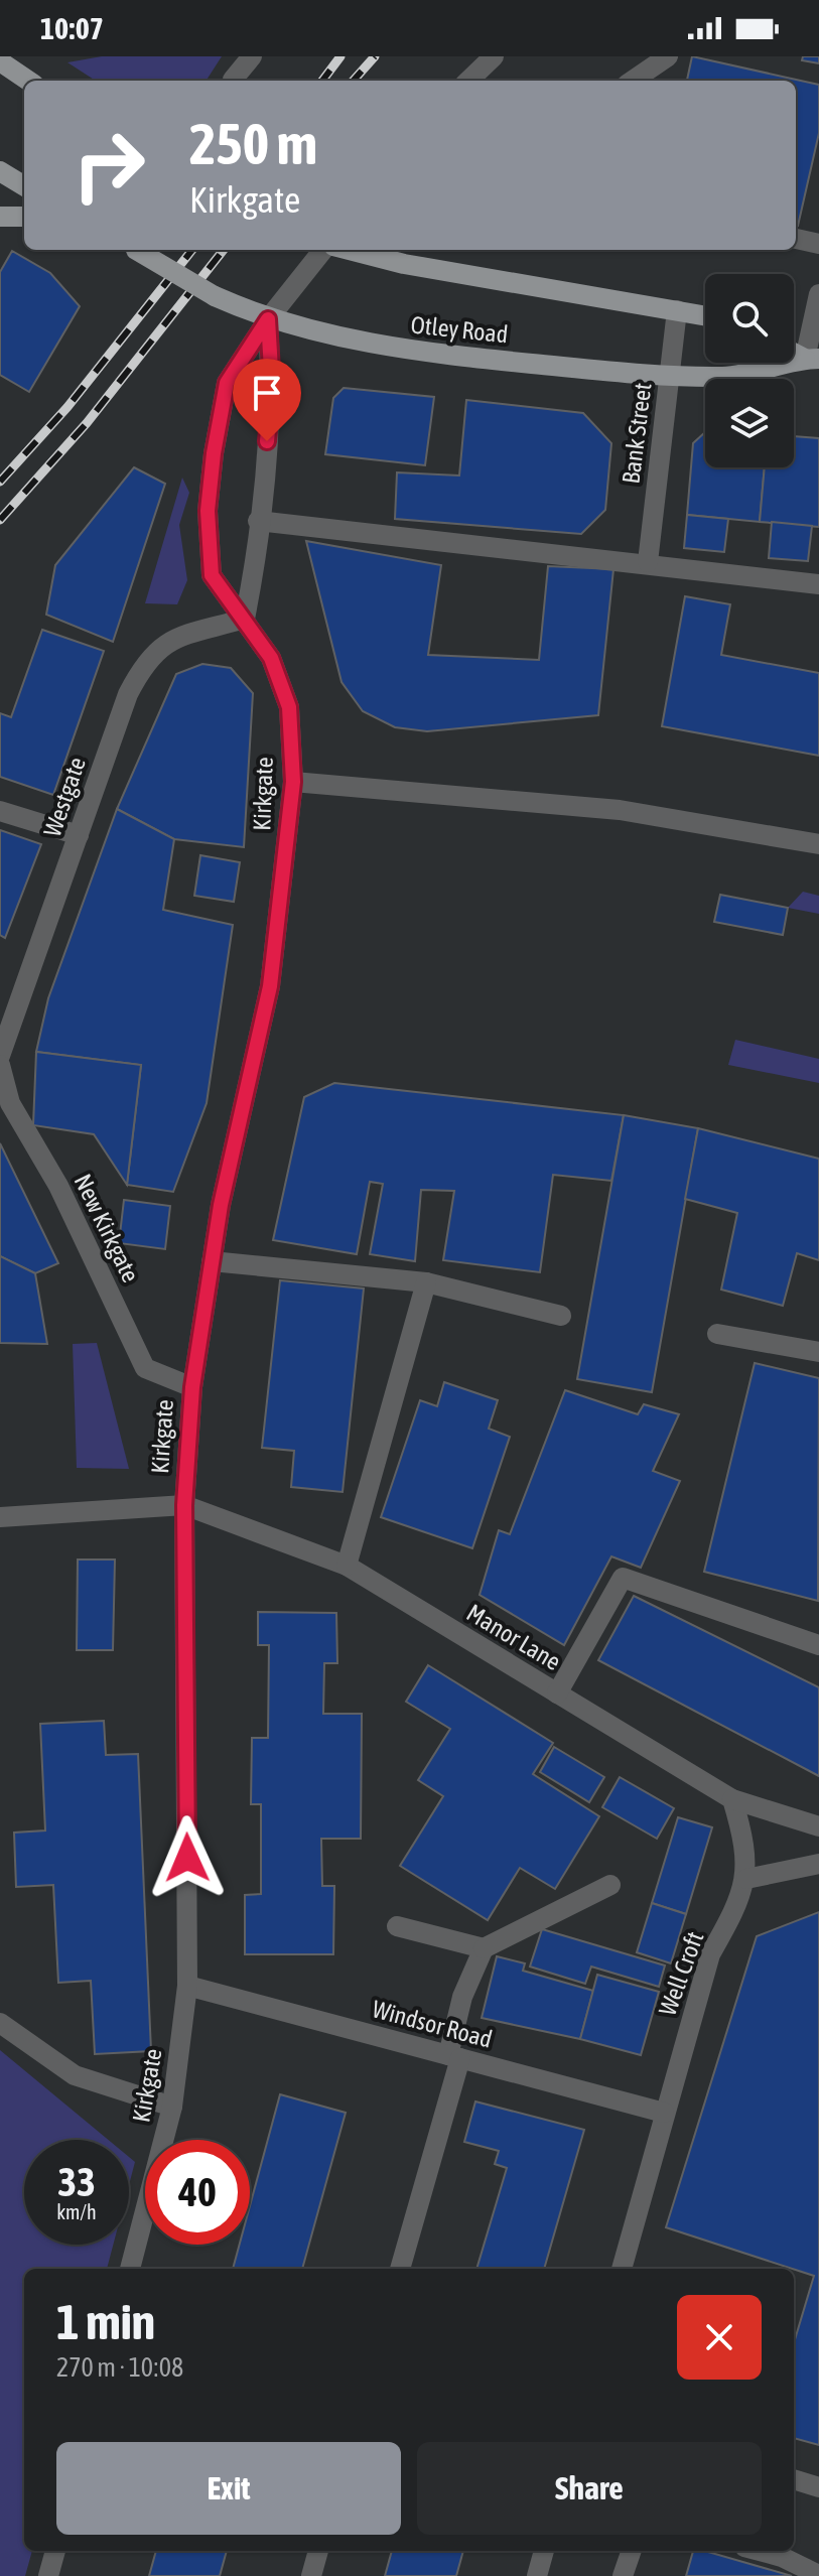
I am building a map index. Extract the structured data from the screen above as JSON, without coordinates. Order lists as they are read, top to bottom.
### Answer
{
  "streets": {
    "main road": ["Otley Road"],
    "street": [
      "Bank Street",
      "Kirkgate",
      "Westgate",
      "New Kirkgate",
      "Manor Lane",
      "Well Croft",
      "Windsor Road"
    ]
  },
  "crossings": [
    ["Otley Road", "Bank Street"],
    ["Otley Road", "Kirkgate"],
    ["Kirkgate", "Westgate"],
    ["Kirkgate", "New Kirkgate"],
    ["Kirkgate", "Manor Lane"],
    ["Kirkgate", "Windsor Road"],
    ["Well Croft", "Windsor Road"]
  ],
  "page": {
    "status": "10:07",
    "turn": ["250 m", "Kirkgate"],
    "speed": "33 km/h",
    "limit": "40",
    "heading": ["1 min", "270 m · 10:08"],
    "buttons": ["Exit", "Share"]
  }
}
